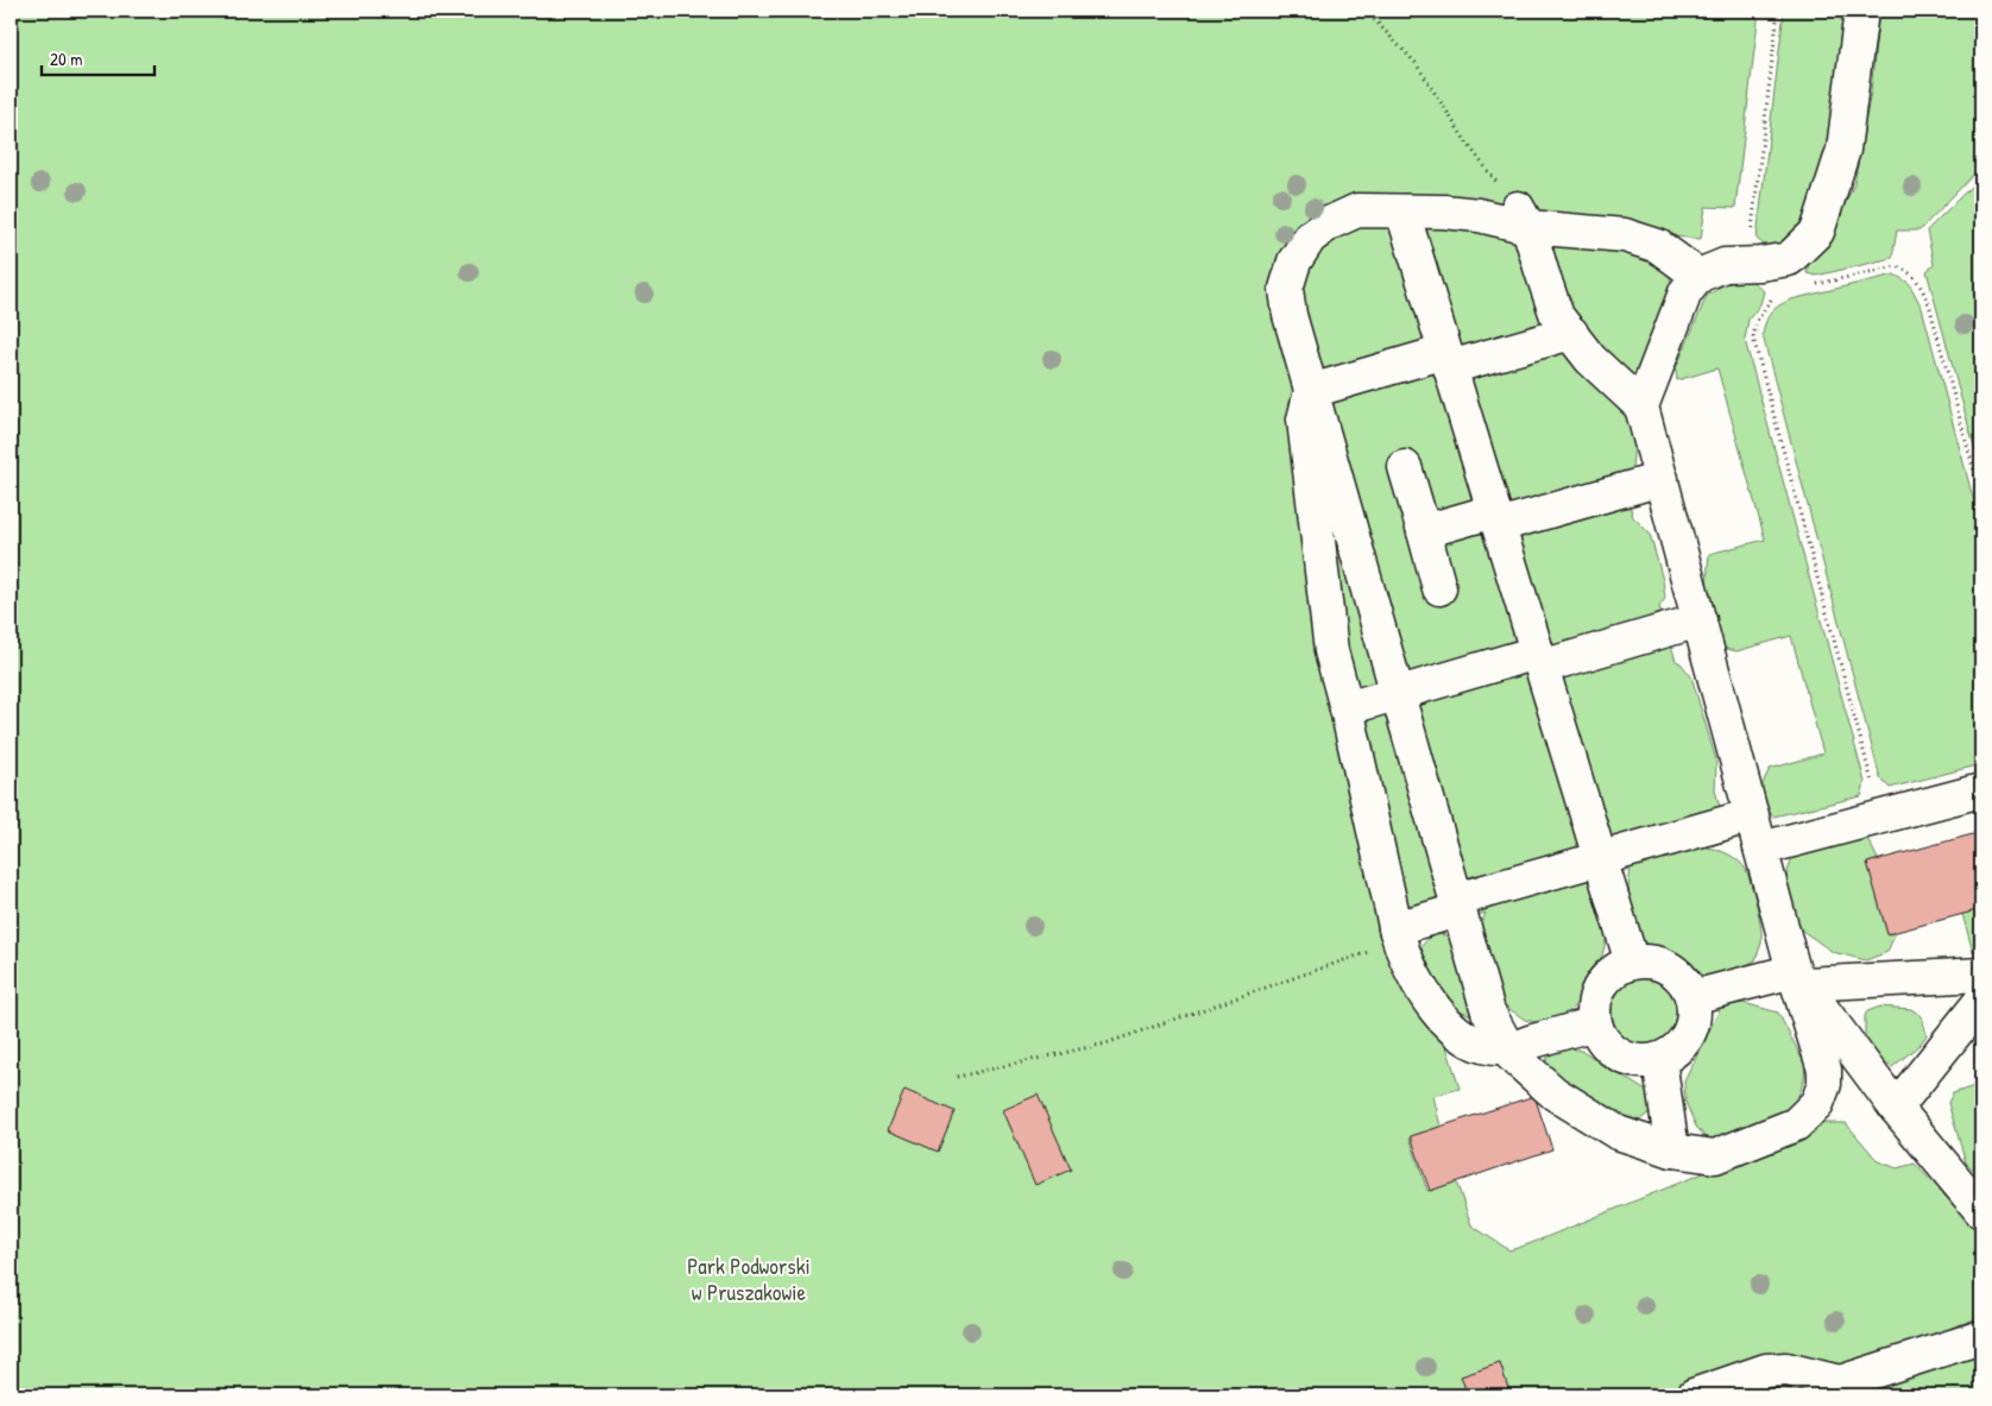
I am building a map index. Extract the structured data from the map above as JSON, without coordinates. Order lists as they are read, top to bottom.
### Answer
{
  "parks": ["Park Podworski w Pruszakowie"],
  "scale_bar": "20 m"
}
